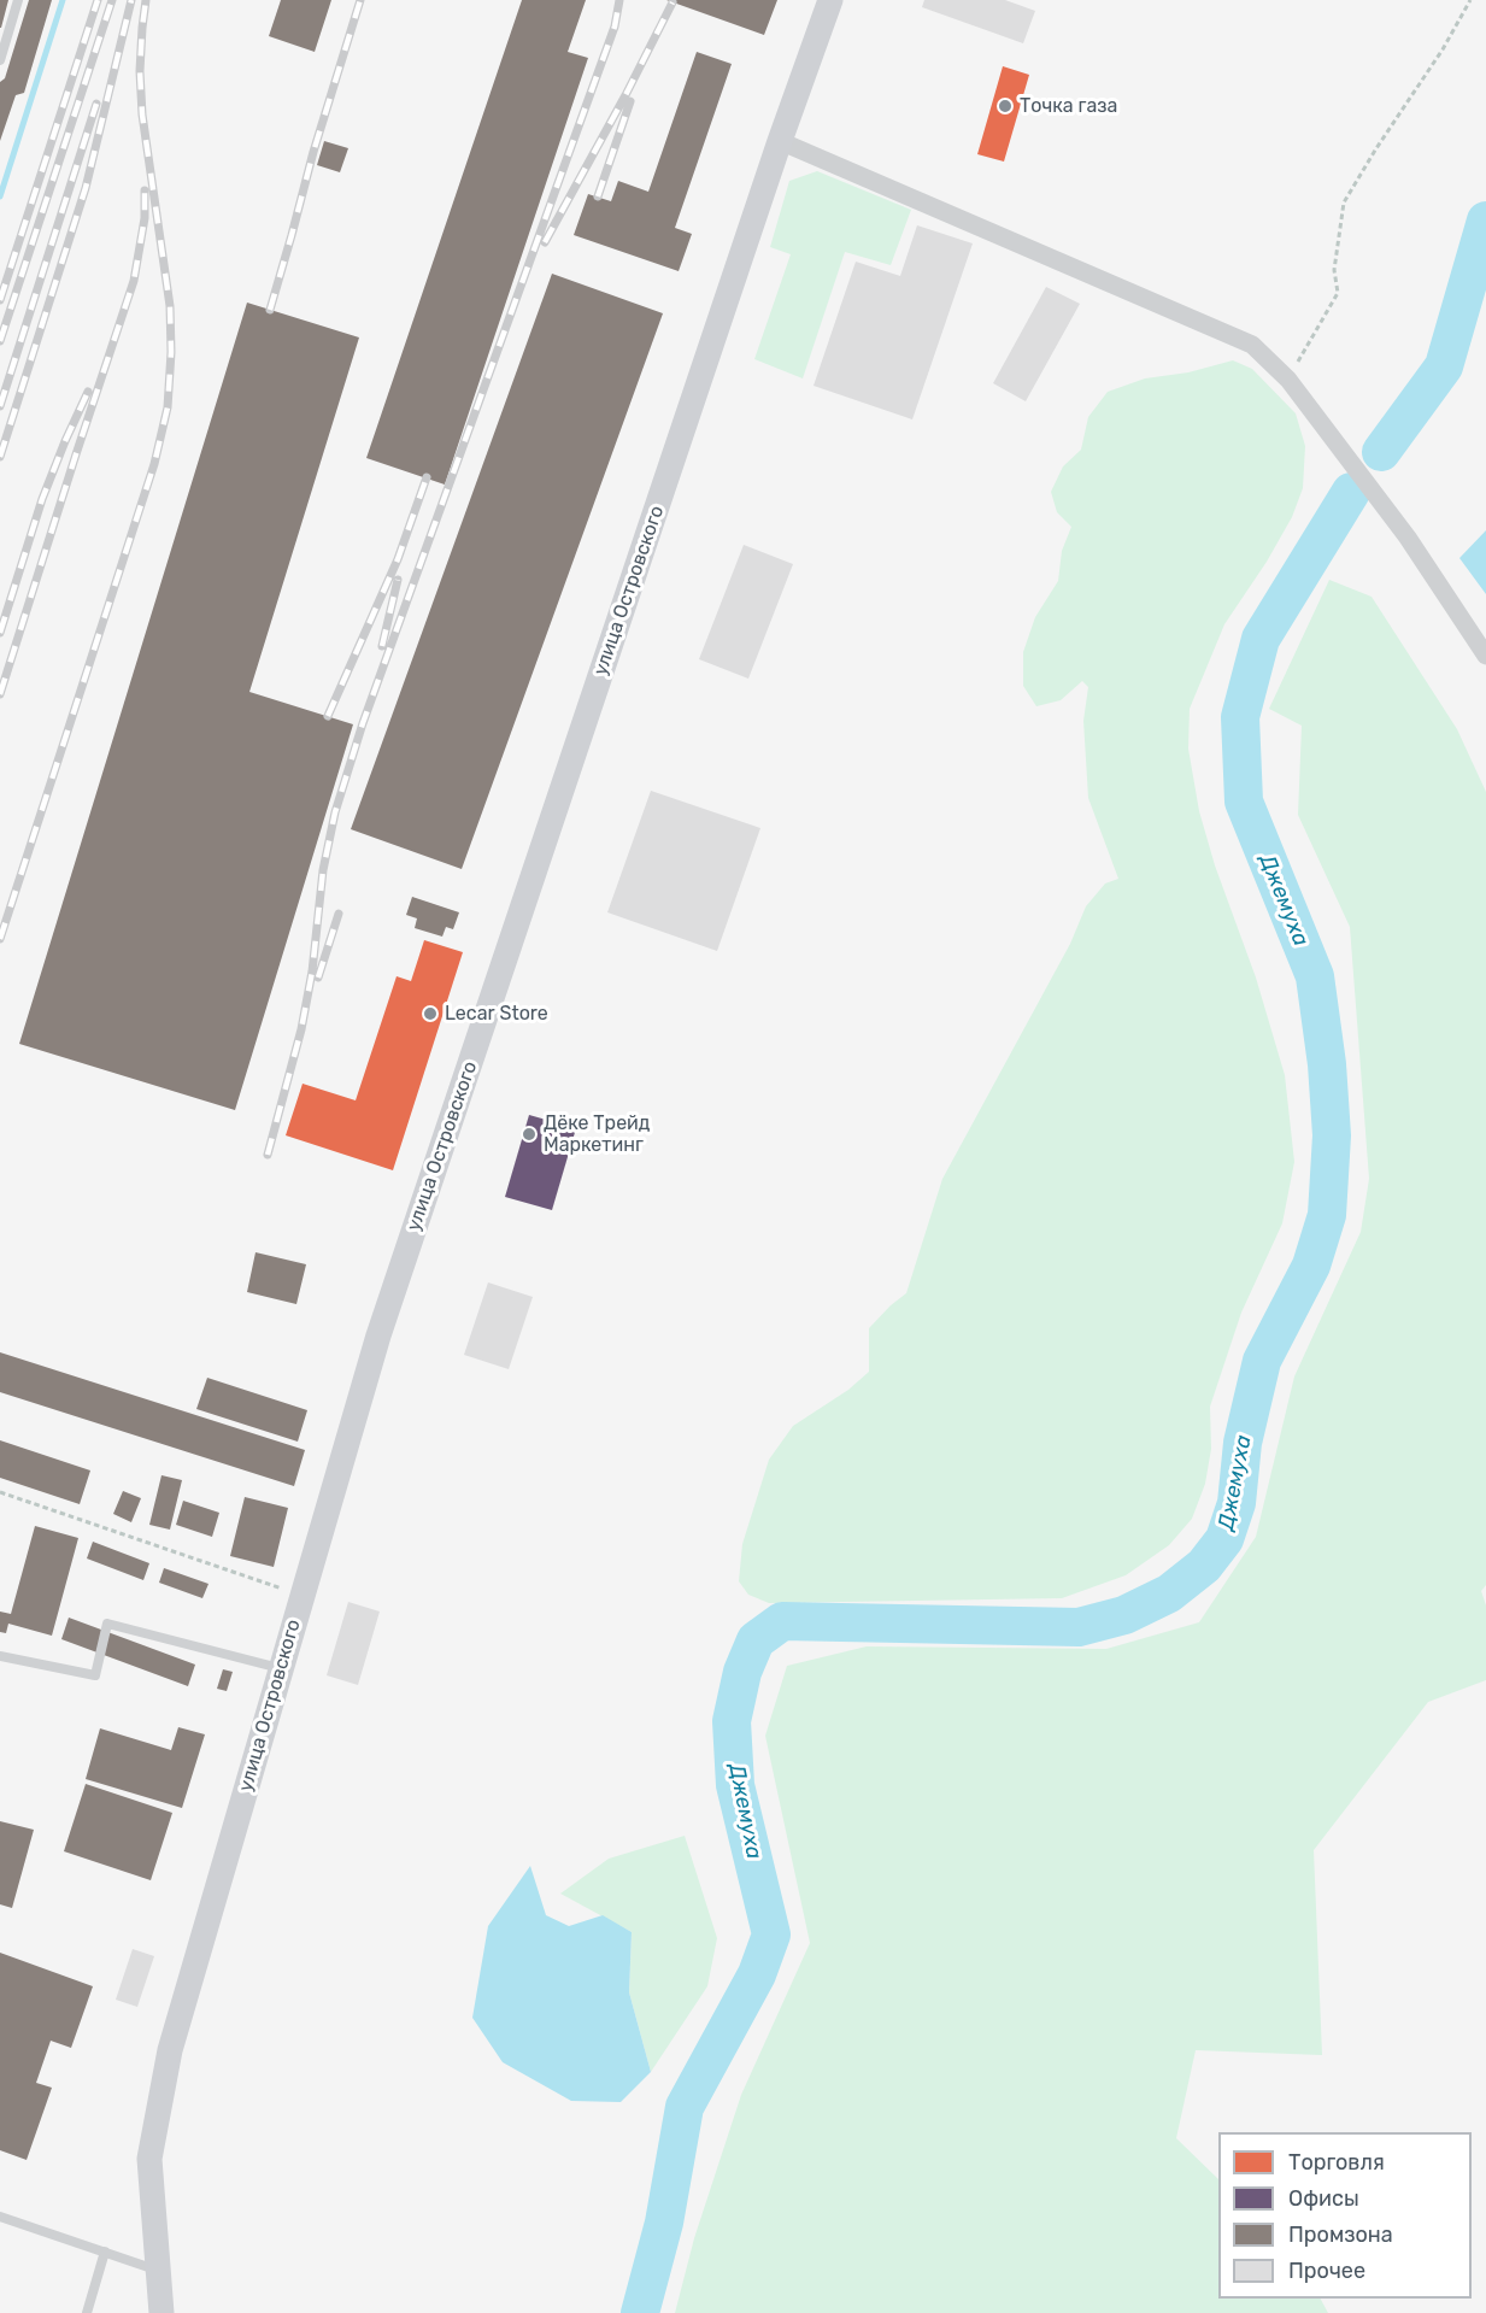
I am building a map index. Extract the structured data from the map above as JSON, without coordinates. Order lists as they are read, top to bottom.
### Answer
{
  "streets": {
    "street": ["улица Островского"]
  },
  "water": ["Джемуха"],
  "places": ["Точка газа", "Lecar Store", "Дёке Трейд Маркетинг"],
  "legend": [
    "Торговля",
    "Офисы",
    "Промзона",
    "Прочее"
  ]
}
